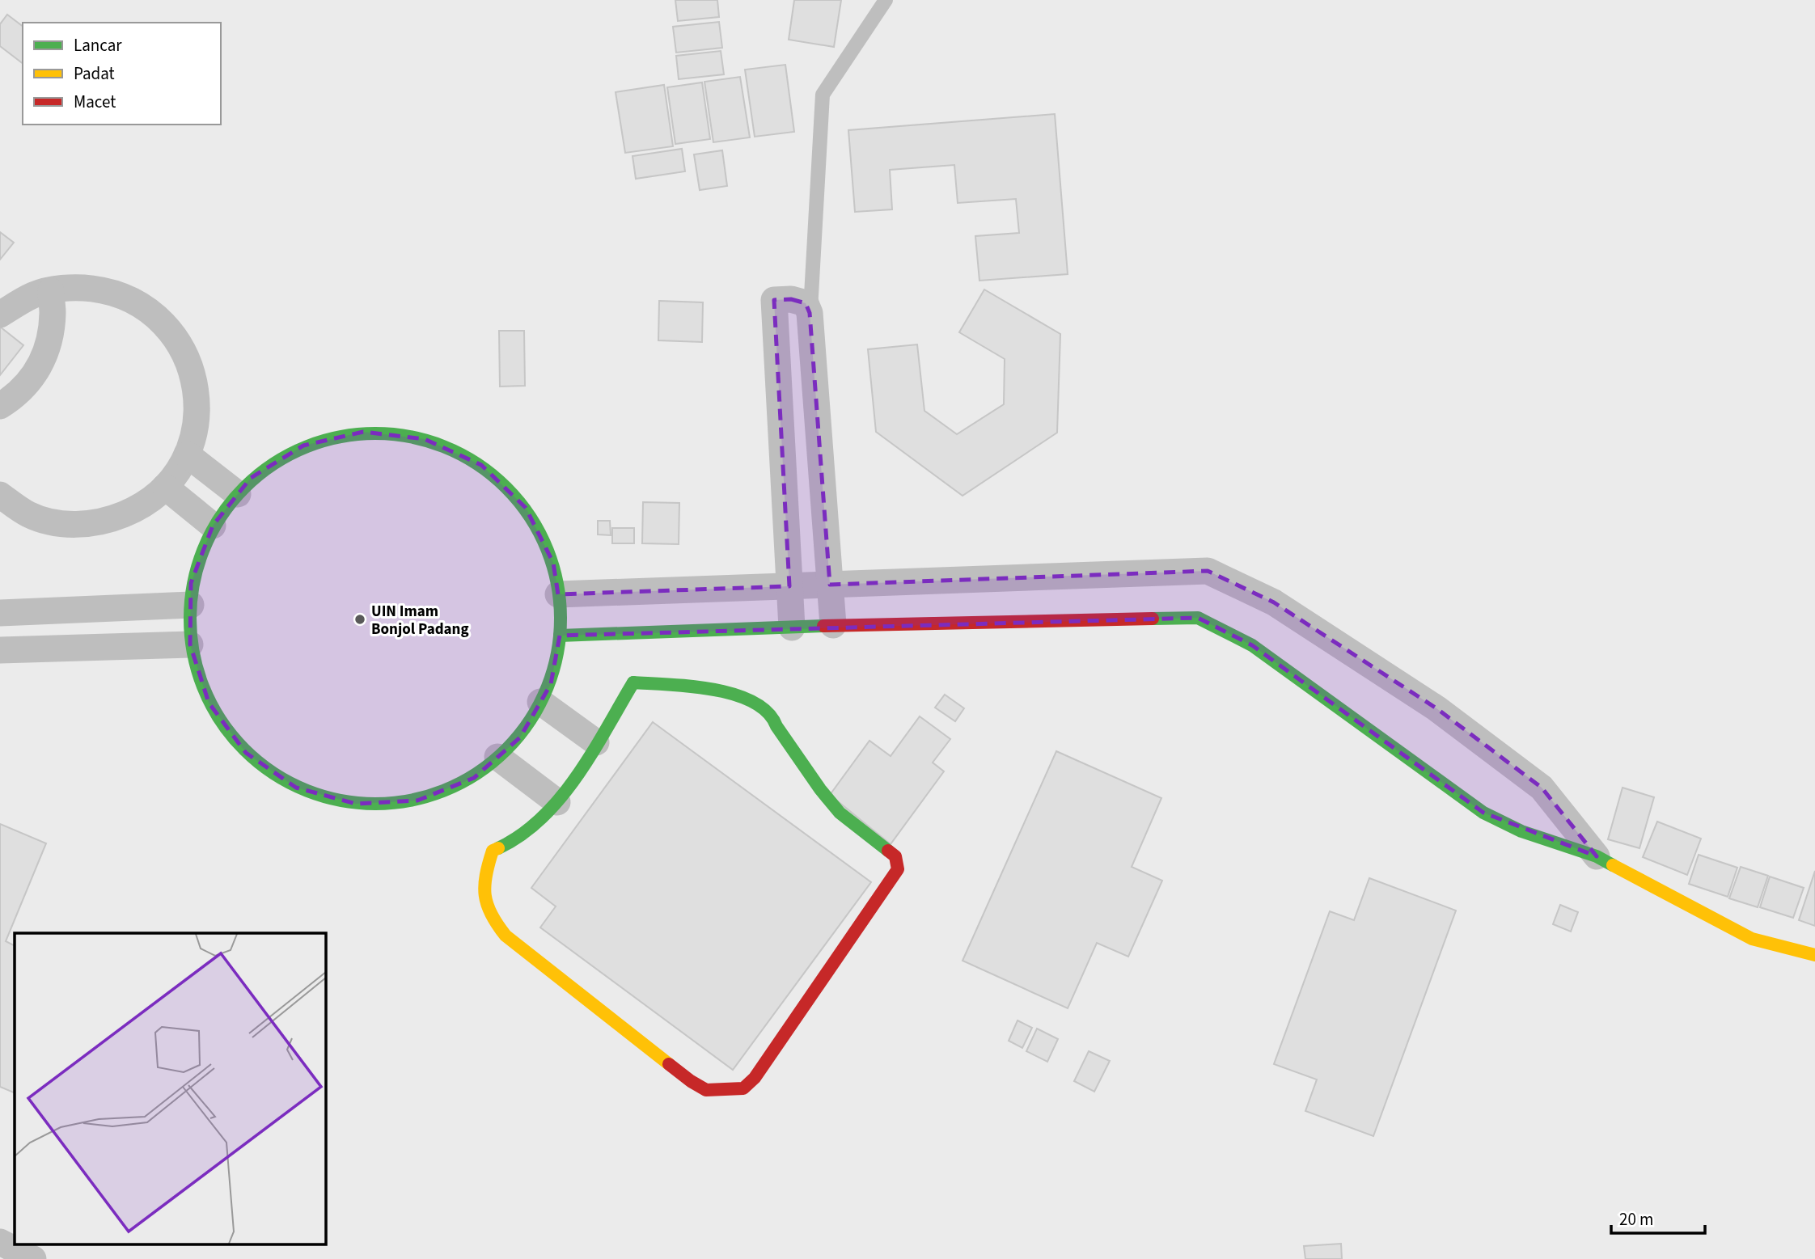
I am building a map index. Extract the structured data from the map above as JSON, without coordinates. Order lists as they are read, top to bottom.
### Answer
{
  "places": ["UIN Imam Bonjol Padang"],
  "legend": ["Lancar", "Padat", "Macet"],
  "scale_bar": "20 m"
}
